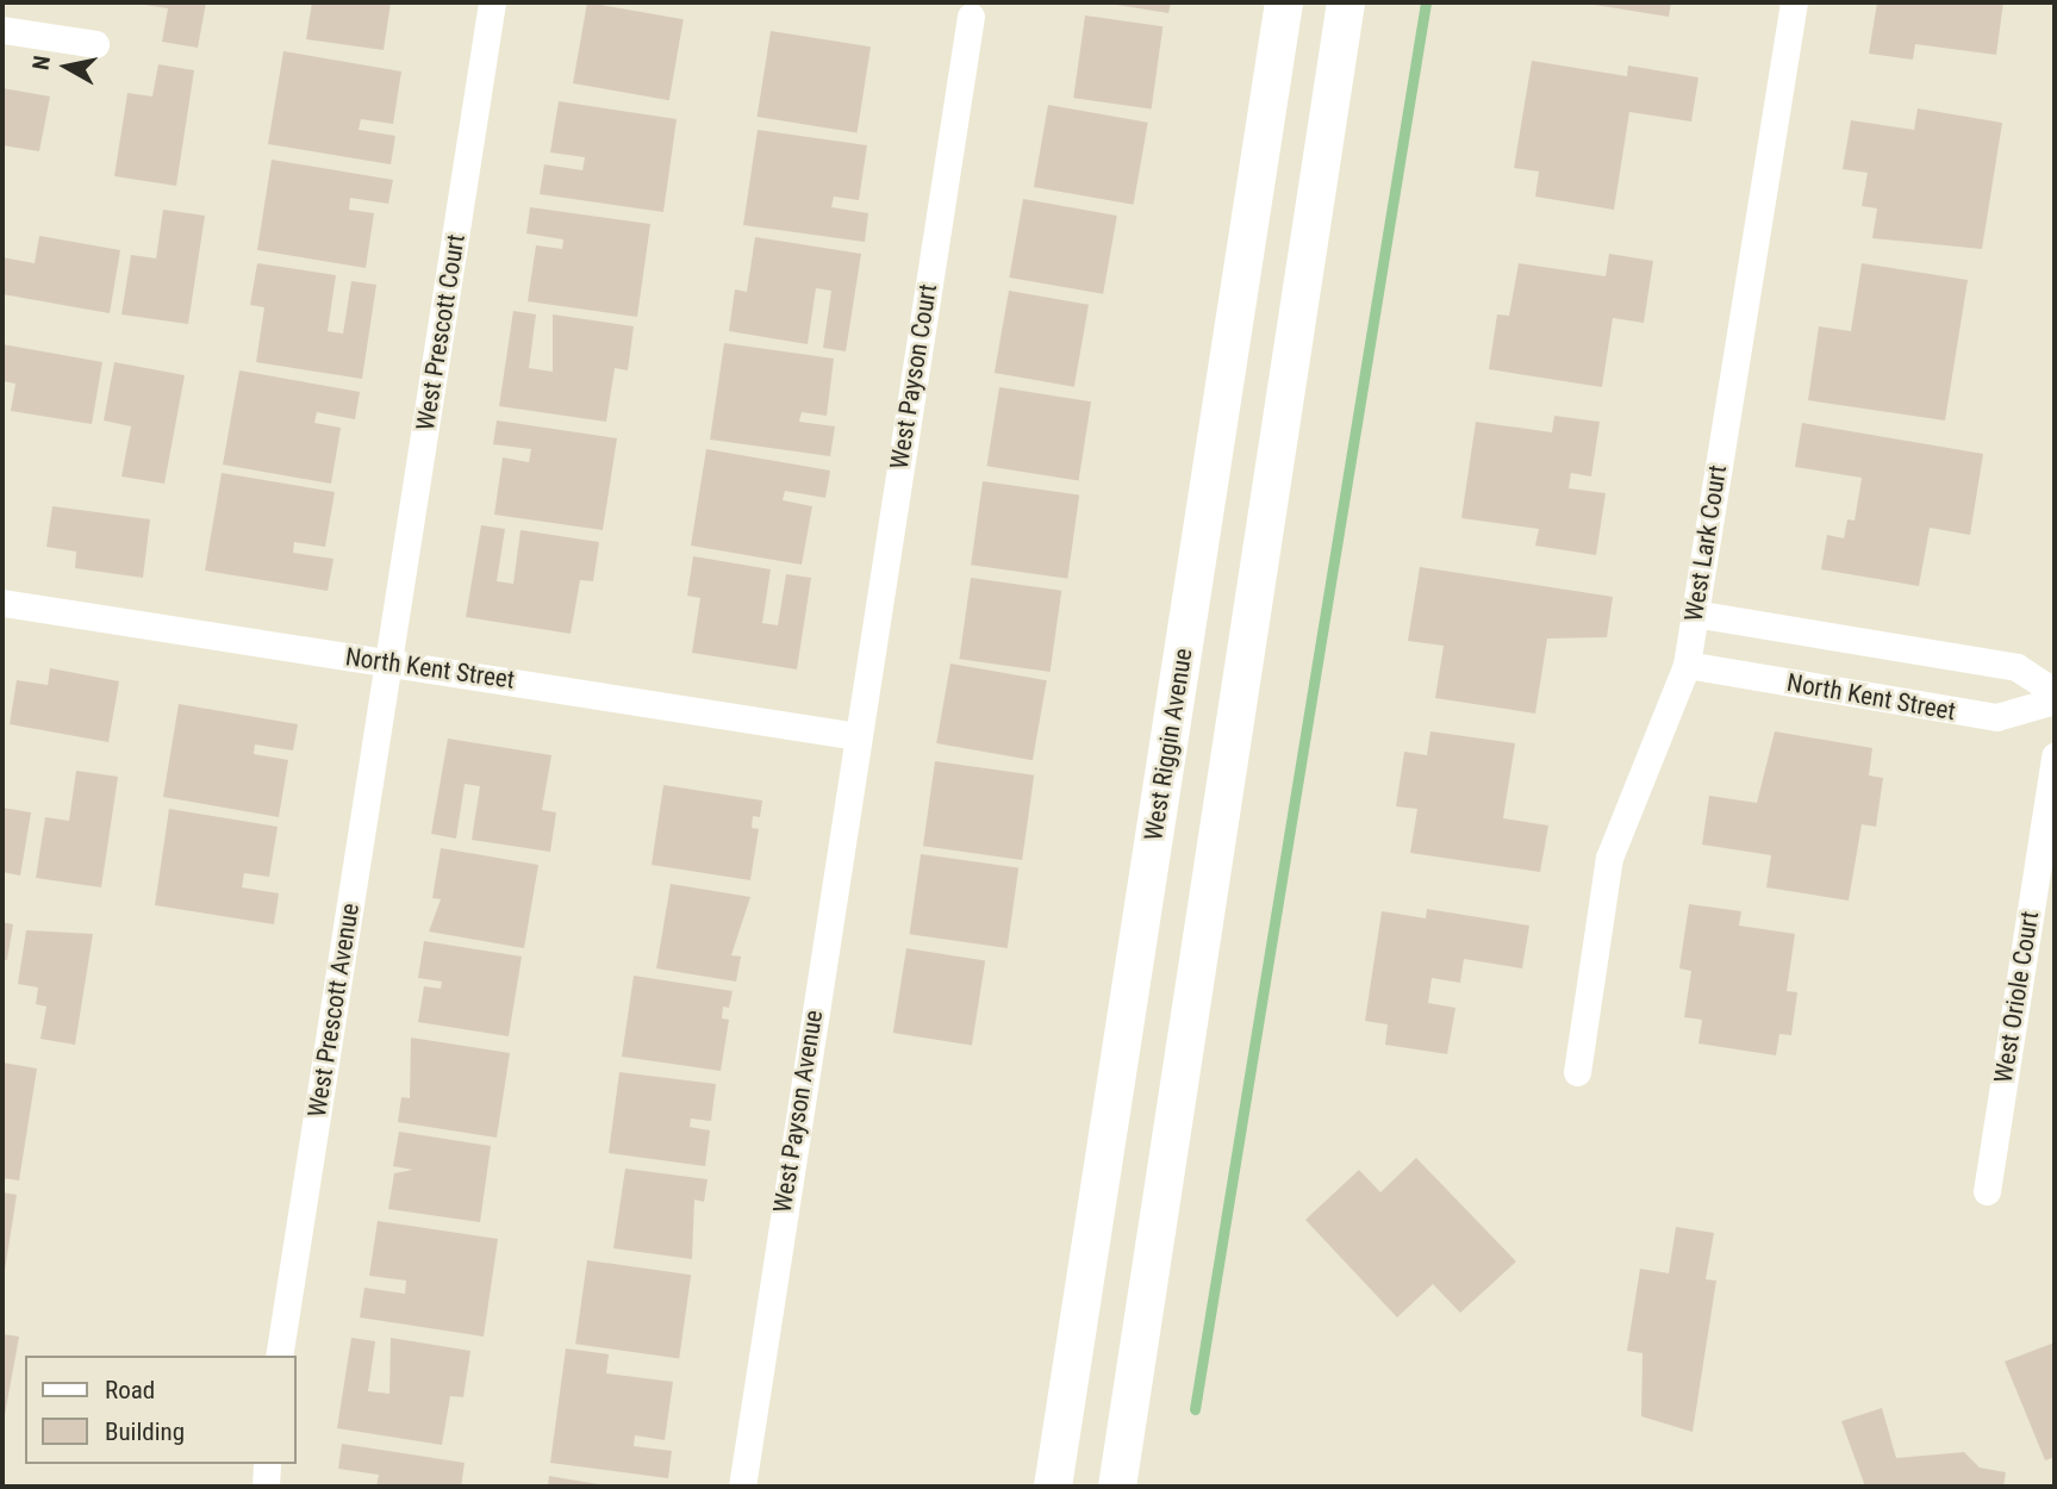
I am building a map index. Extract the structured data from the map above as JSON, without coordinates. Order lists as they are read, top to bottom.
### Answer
{
  "streets": {
    "main road": ["West Riggin Avenue"],
    "street": [
      "West Prescott Court",
      "West Payson Court",
      "West Lark Court",
      "North Kent Street",
      "West Oriole Court",
      "West Prescott Avenue",
      "West Payson Avenue"
    ]
  },
  "crossings": [
    ["West Prescott Court", "North Kent Street"],
    ["West Prescott Court", "West Prescott Avenue"],
    ["West Payson Court", "North Kent Street"],
    ["West Payson Court", "West Payson Avenue"],
    ["West Lark Court", "North Kent Street"],
    ["North Kent Street", "West Prescott Avenue"],
    ["North Kent Street", "West Payson Avenue"]
  ],
  "legend": ["Road", "Building"],
  "north": "left"
}
